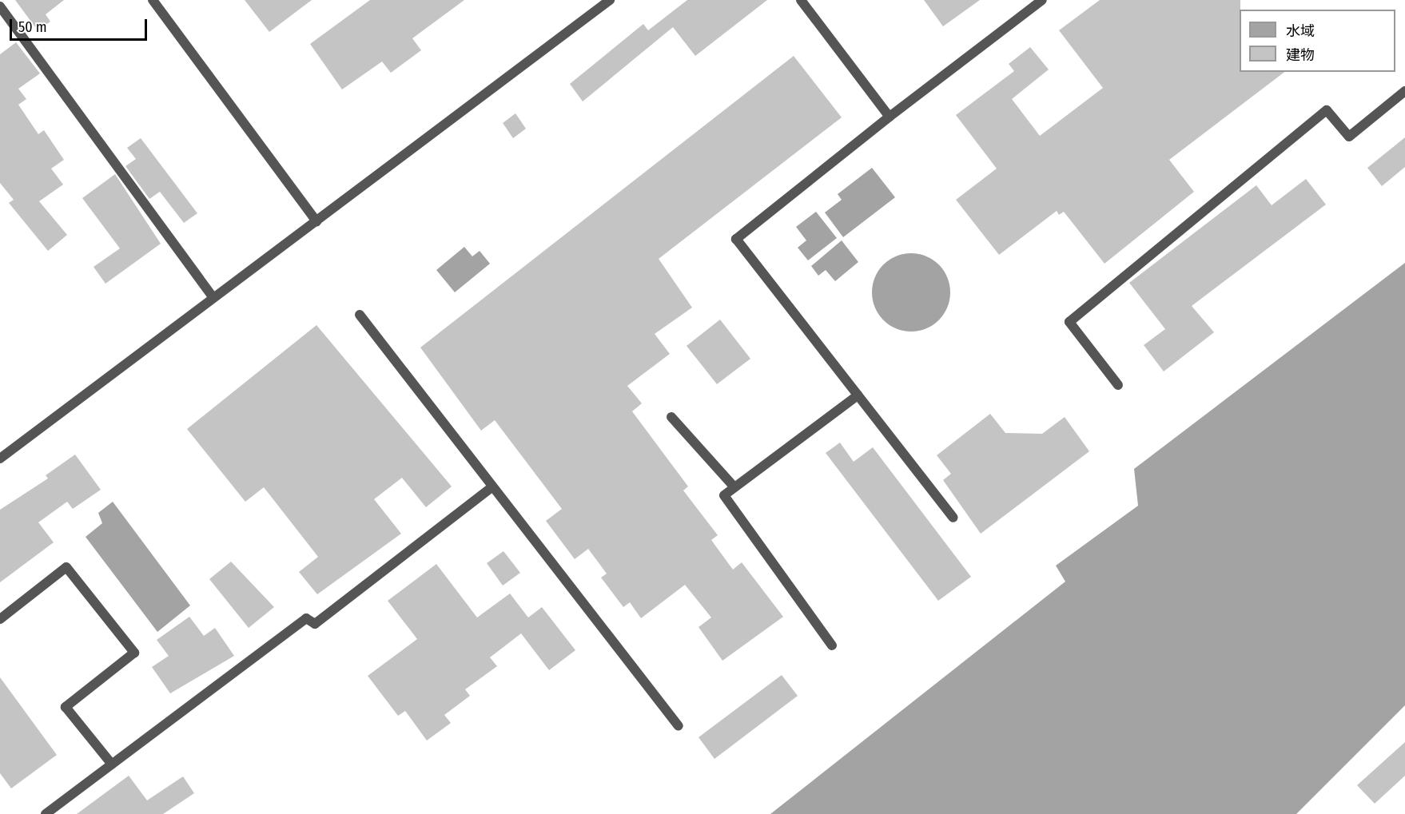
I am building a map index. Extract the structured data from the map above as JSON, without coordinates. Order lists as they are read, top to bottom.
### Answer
{
  "legend": ["水域", "建物"],
  "scale_bar": "50 m"
}
